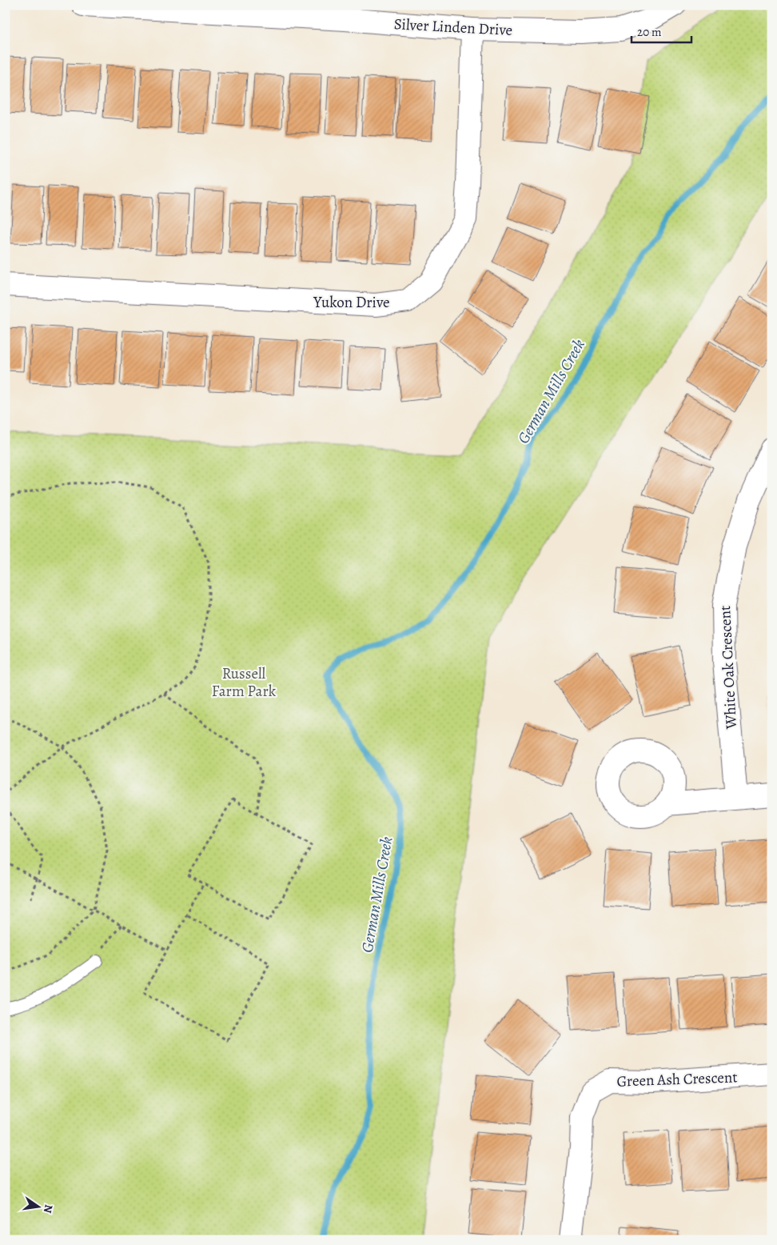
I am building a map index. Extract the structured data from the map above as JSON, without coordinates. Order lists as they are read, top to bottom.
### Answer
{
  "streets": {
    "street": [
      "Silver Linden Drive",
      "Yukon Drive",
      "White Oak Crescent",
      "Green Ash Crescent"
    ]
  },
  "crossings": [
    ["Silver Linden Drive", "Yukon Drive"]
  ],
  "water": ["German Mills Creek"],
  "parks": ["Russell Farm Park"],
  "scale_bar": "20 m",
  "north": "right"
}
